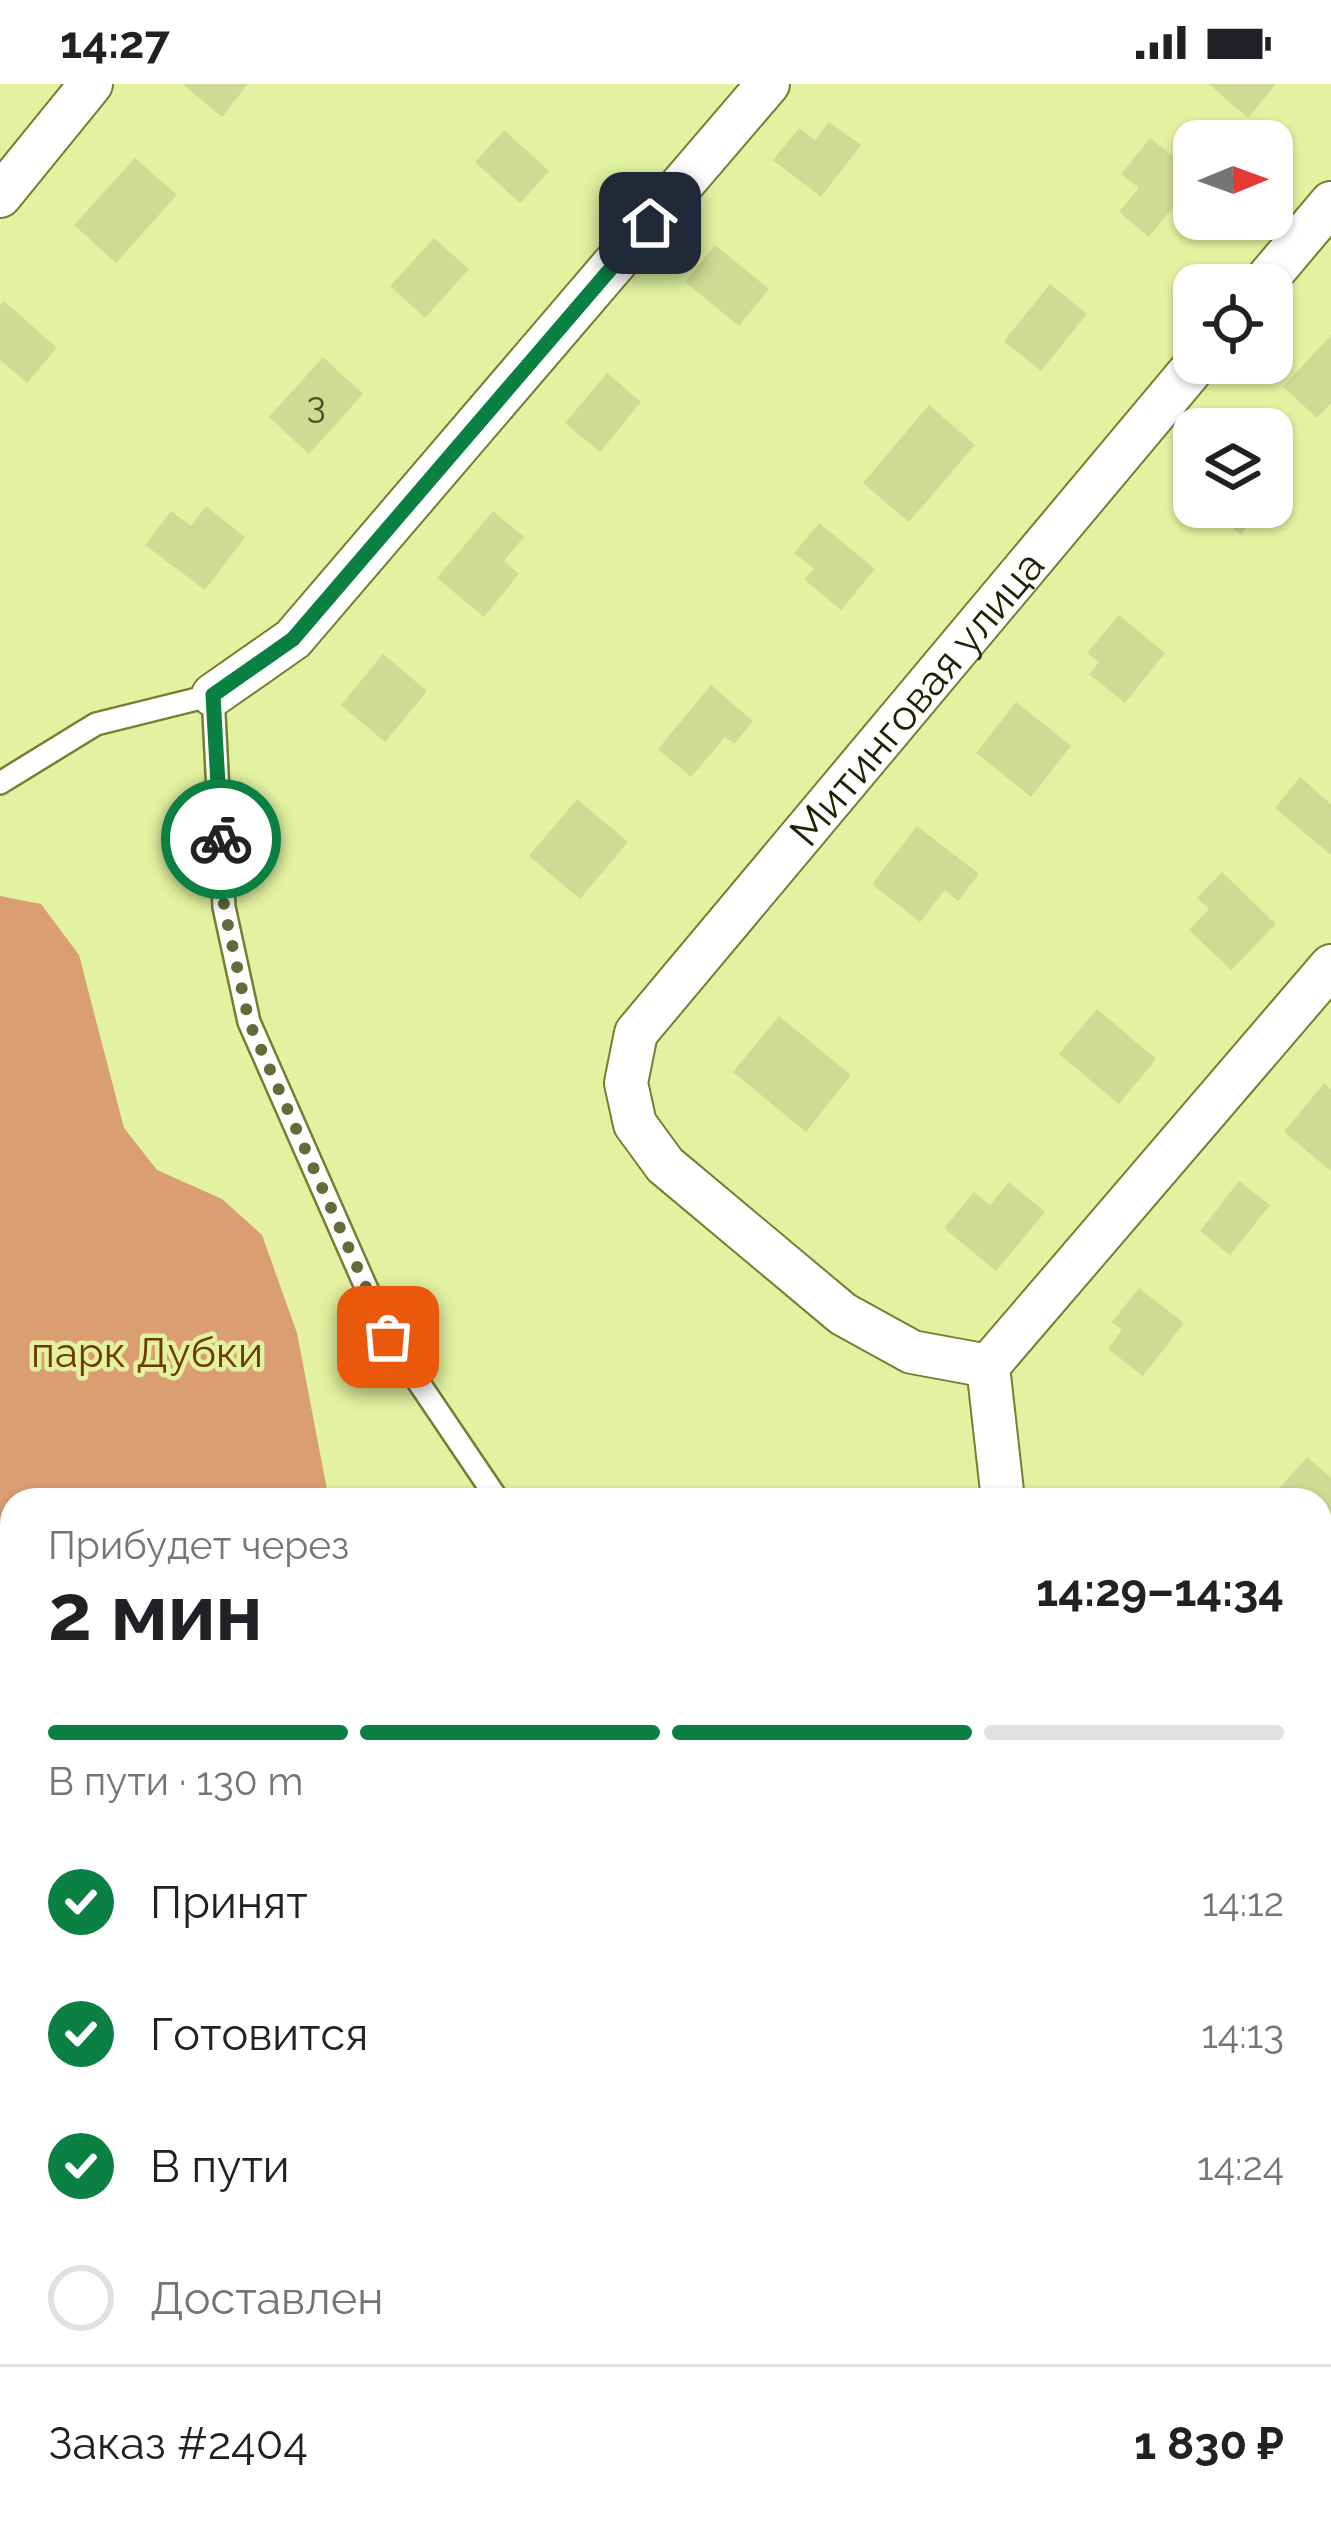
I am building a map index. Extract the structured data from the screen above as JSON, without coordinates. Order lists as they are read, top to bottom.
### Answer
{
  "streets": {
    "street": ["Митинговая улица"]
  },
  "parks": ["парк Дубки"],
  "house_numbers": ["3"],
  "north": "right",
  "page": {
    "status": "14:27",
    "heading": ["2 мин", "Прибудет через", "14:29–14:34"],
    "panel": ["Заказ #2404", "1 830 ₽"],
    "bar": "В пути · 130 m",
    "list": [
      ["Принят", "14:12"],
      ["Готовится", "14:13"],
      ["В пути", "14:24"],
      "Доставлен"
    ]
  }
}
